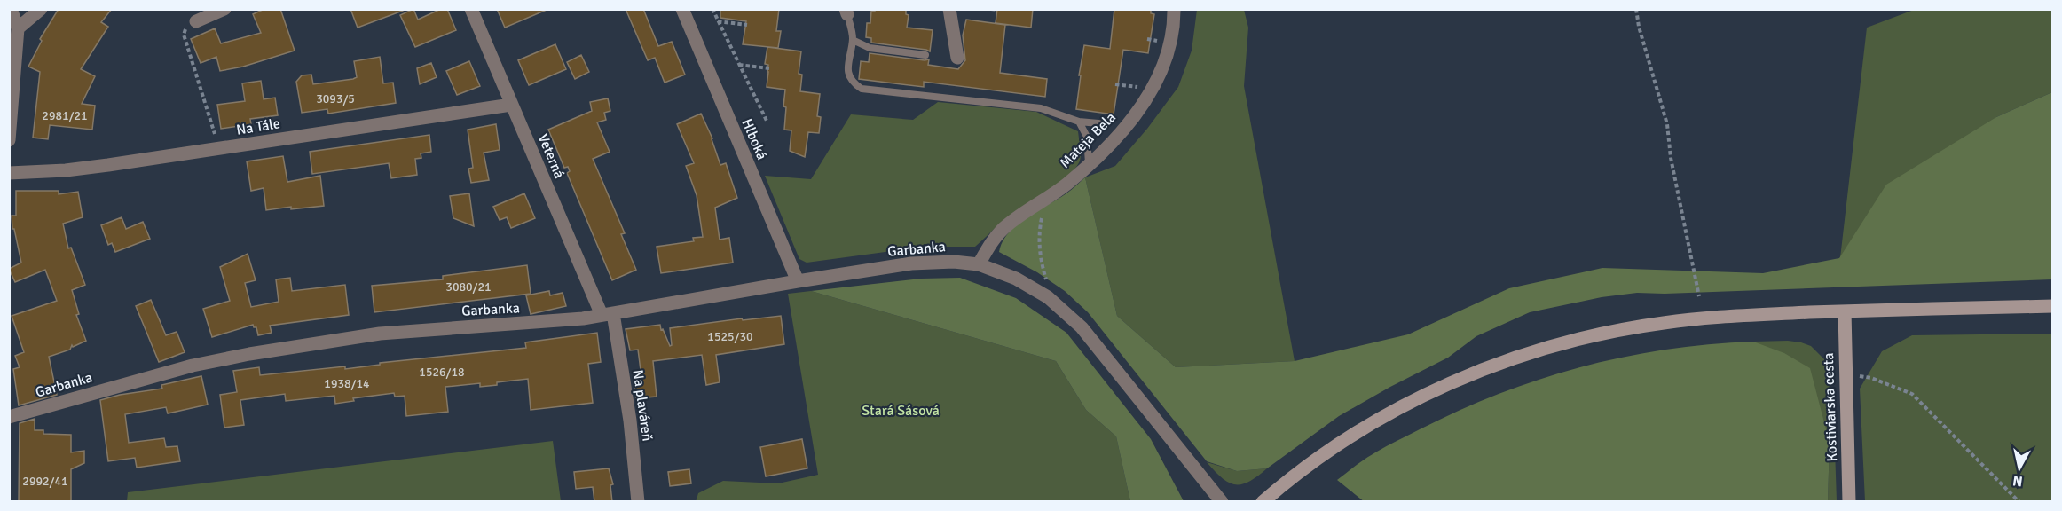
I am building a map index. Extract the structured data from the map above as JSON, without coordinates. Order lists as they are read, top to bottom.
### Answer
{
  "streets": {
    "street": [
      "Na Tále",
      "Hlboká",
      "Mateja Bela",
      "Veterná",
      "Garbanka",
      "Na plaváreň",
      "Kostiviarska cesta"
    ]
  },
  "crossings": [
    ["Na Tále", "Veterná"],
    ["Hlboká", "Garbanka"],
    ["Mateja Bela", "Garbanka"],
    ["Veterná", "Garbanka"],
    ["Veterná", "Na plaváreň"],
    ["Garbanka", "Na plaváreň"]
  ],
  "parks": ["Stará Sásová"],
  "house_numbers": [
    "3093/5",
    "2981/21",
    "3080/21",
    "1525/30",
    "1526/18",
    "1938/14",
    "2992/41"
  ],
  "north": "bottom"
}
